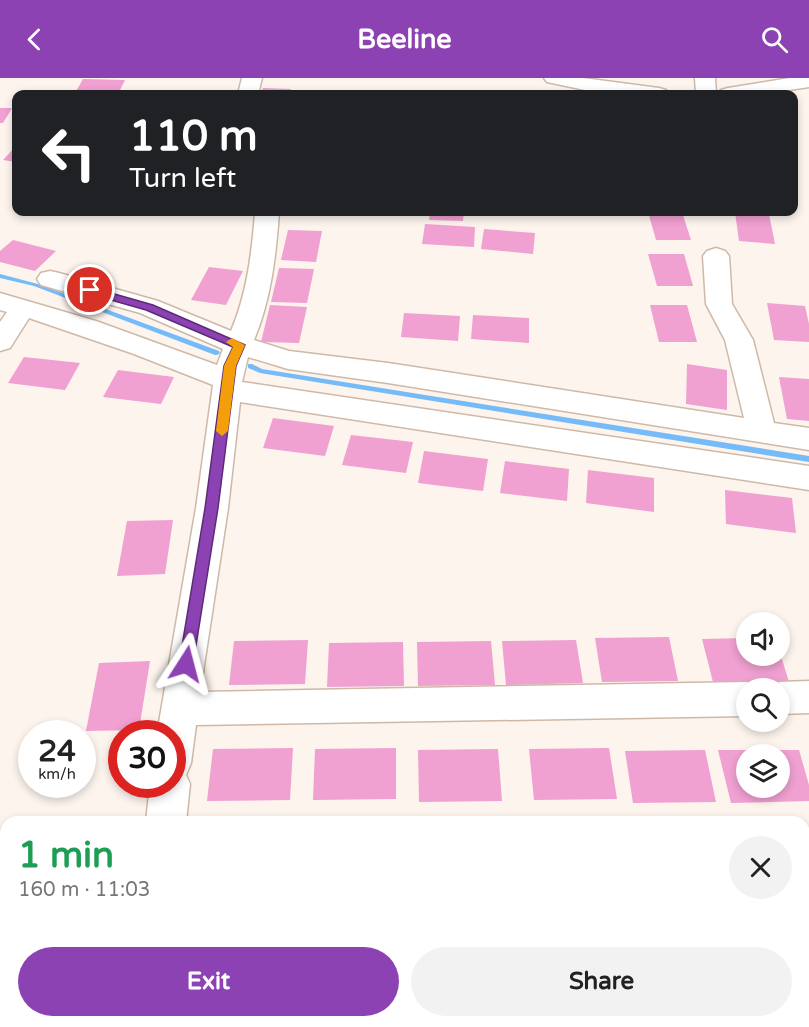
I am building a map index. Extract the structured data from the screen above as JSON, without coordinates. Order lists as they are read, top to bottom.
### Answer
{
  "page": {
    "header": "Beeline",
    "turn": ["110 m", "Turn left"],
    "speed": "24 km/h",
    "limit": "30",
    "heading": ["1 min", "160 m · 11:03"],
    "buttons": ["Exit", "Share"]
  }
}
